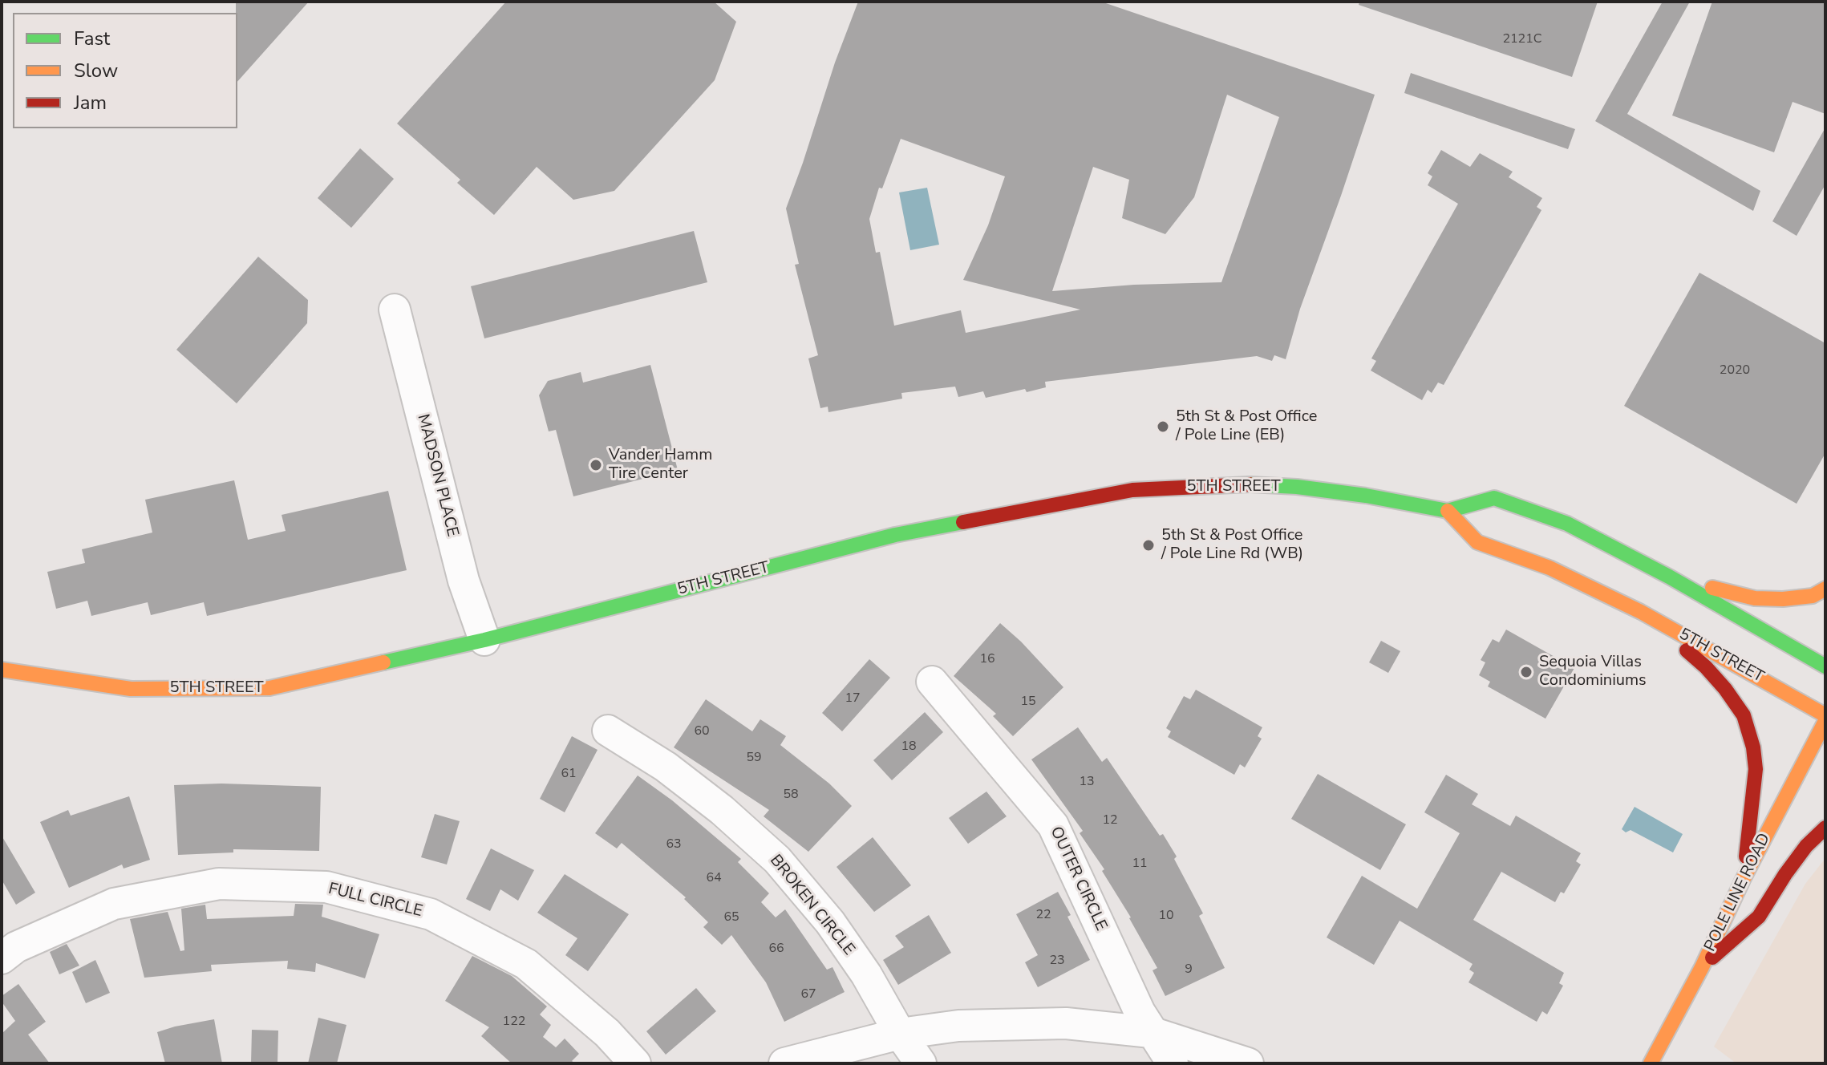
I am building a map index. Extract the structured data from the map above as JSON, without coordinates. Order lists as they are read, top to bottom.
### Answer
{
  "streets": {
    "main road": ["5TH STREET", "POLE LINE ROAD"],
    "street": [
      "MADSON PLACE",
      "OUTER CIRCLE",
      "FULL CIRCLE",
      "BROKEN CIRCLE"
    ]
  },
  "crossings": [
    ["MADSON PLACE", "5TH STREET"]
  ],
  "places": [
    "5th St & Post Office / Pole Line (EB)",
    "Vander Hamm Tire Center",
    "5th St & Post Office / Pole Line Rd (WB)",
    "Sequoia Villas Condominiums"
  ],
  "house_numbers": [
    "2121C",
    "2020",
    "16",
    "17",
    "15",
    "60",
    "18",
    "59",
    "61",
    "13",
    "58",
    "12",
    "63",
    "11",
    "64",
    "22",
    "10",
    "65",
    "66",
    "23",
    "9",
    "67",
    "122"
  ],
  "legend": ["Fast", "Slow", "Jam"]
}
